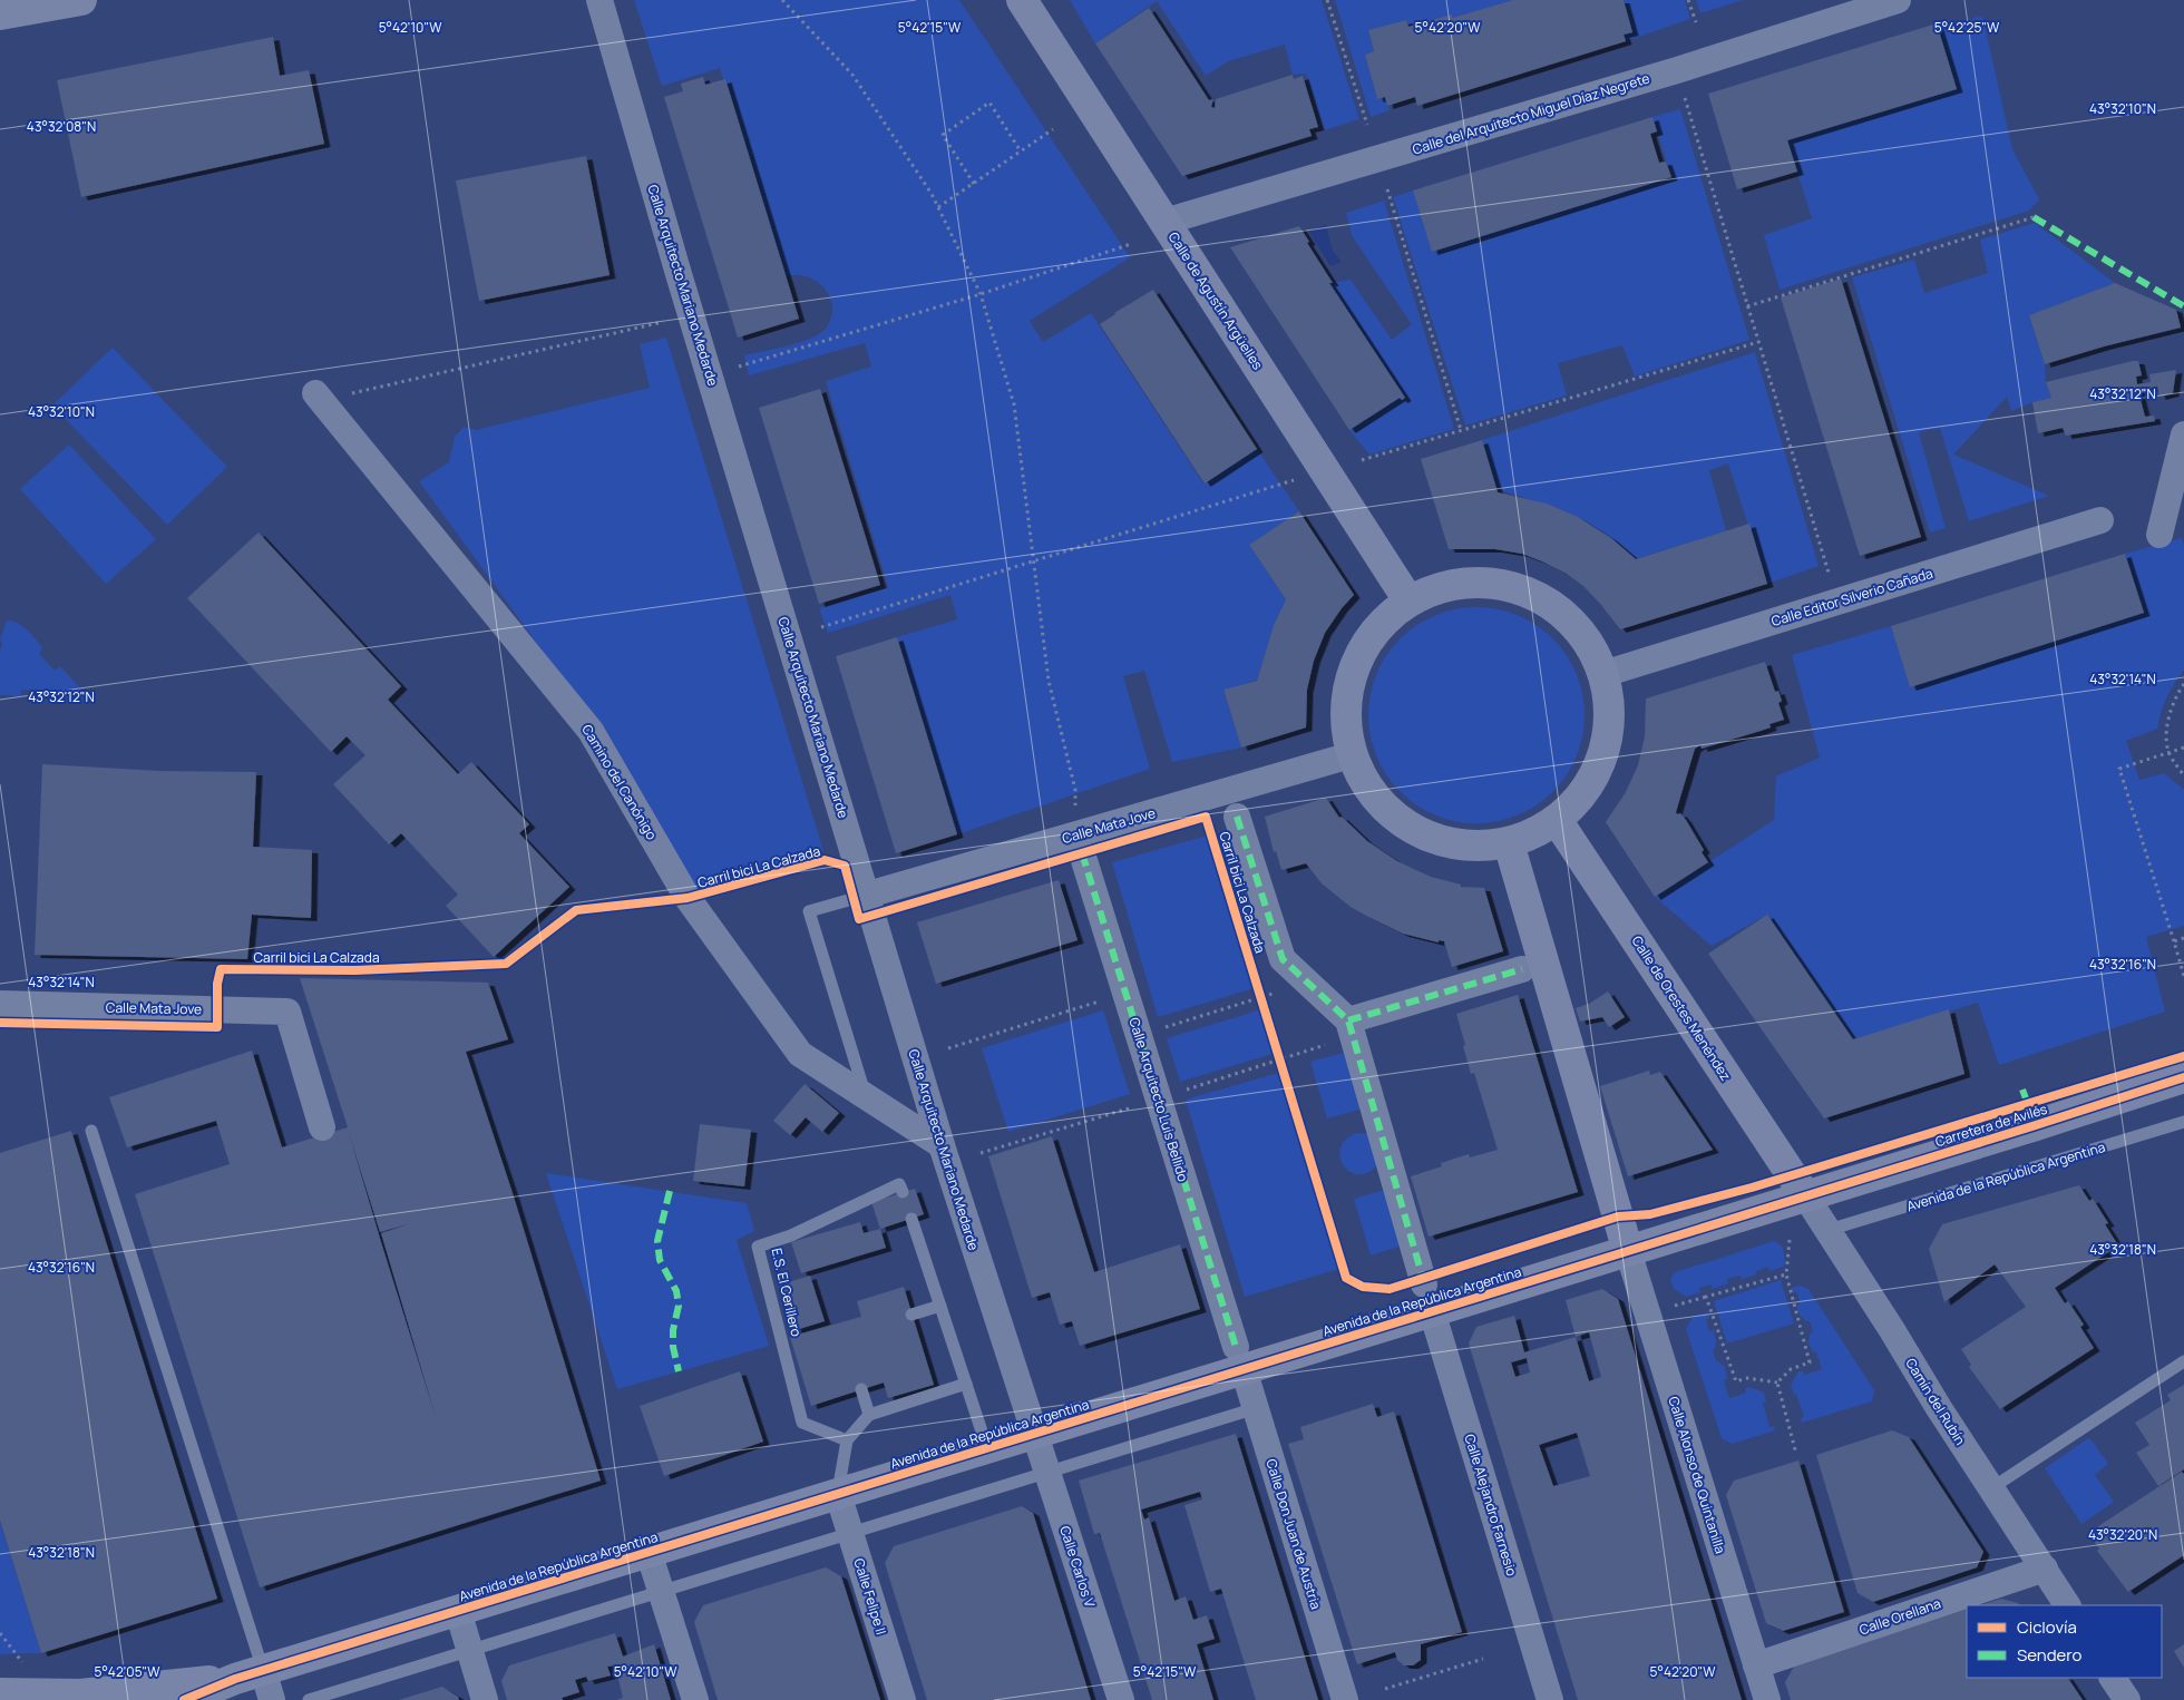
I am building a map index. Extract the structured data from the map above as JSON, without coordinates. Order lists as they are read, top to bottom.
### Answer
{
  "streets": {
    "street": [
      "Calle del Arquitecto Miguel Díaz Negrete",
      "Calle Arquitecto Mariano Medarde",
      "Calle de Agustín Argüelles",
      "Calle Editor Silverio Cañada",
      "Camino del Canónigo",
      "Calle Mata Jove",
      "Calle de Orestes Menéndez",
      "Calle Arquitecto Luis Bellido",
      "Carretera de Avilés",
      "Avenida de la República Argentina",
      "Camín del Rubín",
      "Calle Alonso de Quintanilla",
      "Calle Alejandro Farnesio",
      "Calle Don Juan de Austria",
      "Calle Carlos V",
      "Calle Felipe II",
      "Calle Orellana"
    ],
    "lane": ["E.S. El Cerillero"],
    "cycle path": ["Carril bici La Calzada"]
  },
  "crossings": [
    ["Calle del Arquitecto Miguel Díaz Negrete", "Calle de Agustín Argüelles"],
    ["Calle Arquitecto Mariano Medarde", "Camino del Canónigo"],
    ["Calle Arquitecto Mariano Medarde", "Calle Mata Jove"],
    ["Calle Arquitecto Mariano Medarde", "Avenida de la República Argentina"],
    ["Calle Arquitecto Mariano Medarde", "Calle Carlos V"],
    ["Calle de Orestes Menéndez", "Carretera de Avilés"],
    ["Calle de Orestes Menéndez", "Avenida de la República Argentina"],
    ["Calle de Orestes Menéndez", "Camín del Rubín"],
    ["Calle Arquitecto Luis Bellido", "Avenida de la República Argentina"],
    ["Calle Arquitecto Luis Bellido", "Calle Don Juan de Austria"],
    ["Carretera de Avilés", "Avenida de la República Argentina"],
    ["Carretera de Avilés", "Camín del Rubín"],
    ["Avenida de la República Argentina", "Camín del Rubín"],
    ["Avenida de la República Argentina", "Calle Alonso de Quintanilla"],
    ["Avenida de la República Argentina", "Calle Alejandro Farnesio"],
    ["Avenida de la República Argentina", "Calle Don Juan de Austria"],
    ["Avenida de la República Argentina", "Calle Carlos V"],
    ["Avenida de la República Argentina", "Calle Felipe II"],
    ["Camín del Rubín", "Calle Orellana"],
    ["Calle Alonso de Quintanilla", "Calle Orellana"]
  ],
  "legend": ["Ciclovía", "Sendero"],
  "coordinates": [
    "5°42'10\"W",
    "5°42'15\"W",
    "5°42'20\"W",
    "5°42'25\"W",
    "43°32'10\"N",
    "43°32'08\"N",
    "43°32'12\"N",
    "43°32'14\"N",
    "43°32'16\"N",
    "43°32'18\"N",
    "43°32'20\"N",
    "5°42'05\"W"
  ]
}
